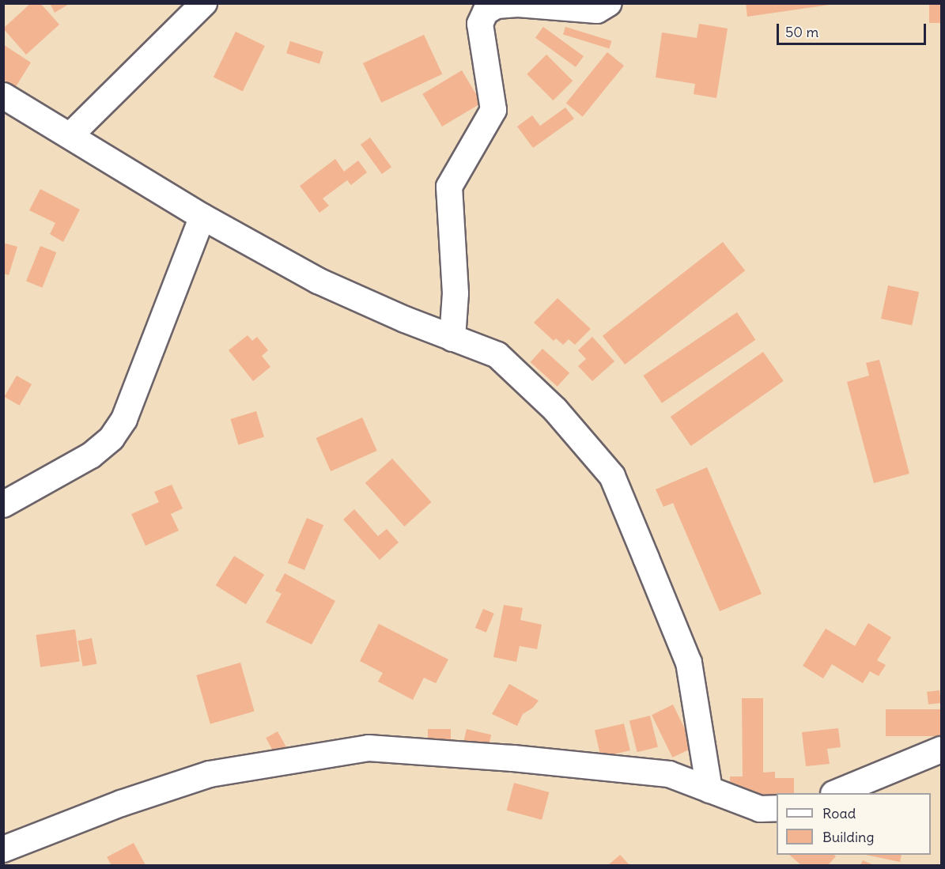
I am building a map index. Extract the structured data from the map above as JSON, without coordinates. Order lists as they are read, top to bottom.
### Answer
{
  "legend": ["Road", "Building"],
  "scale_bar": "50 m"
}
